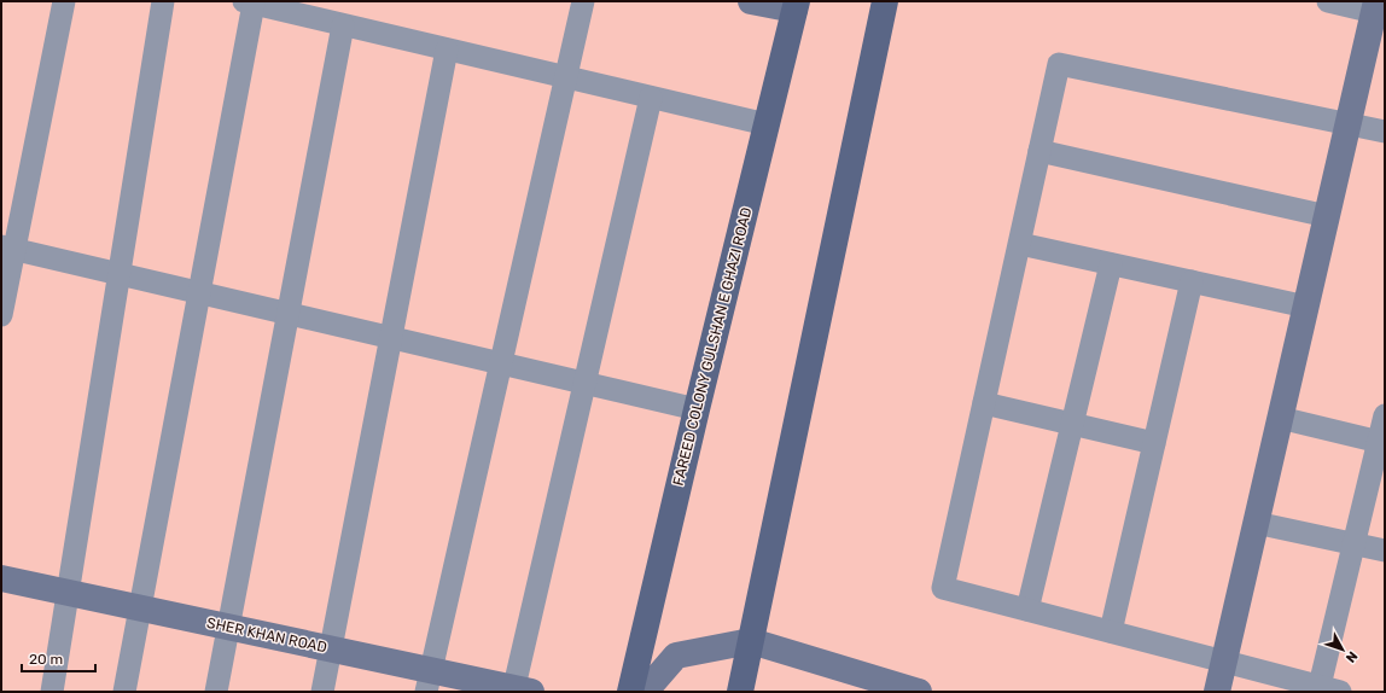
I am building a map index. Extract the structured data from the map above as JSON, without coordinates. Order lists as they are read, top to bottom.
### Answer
{
  "streets": {
    "main road": ["FAREED COLONY GULSHAN E GHAZI ROAD"],
    "street": ["SHER KHAN ROAD"]
  },
  "scale_bar": "20 m",
  "north": "bottom right"
}
